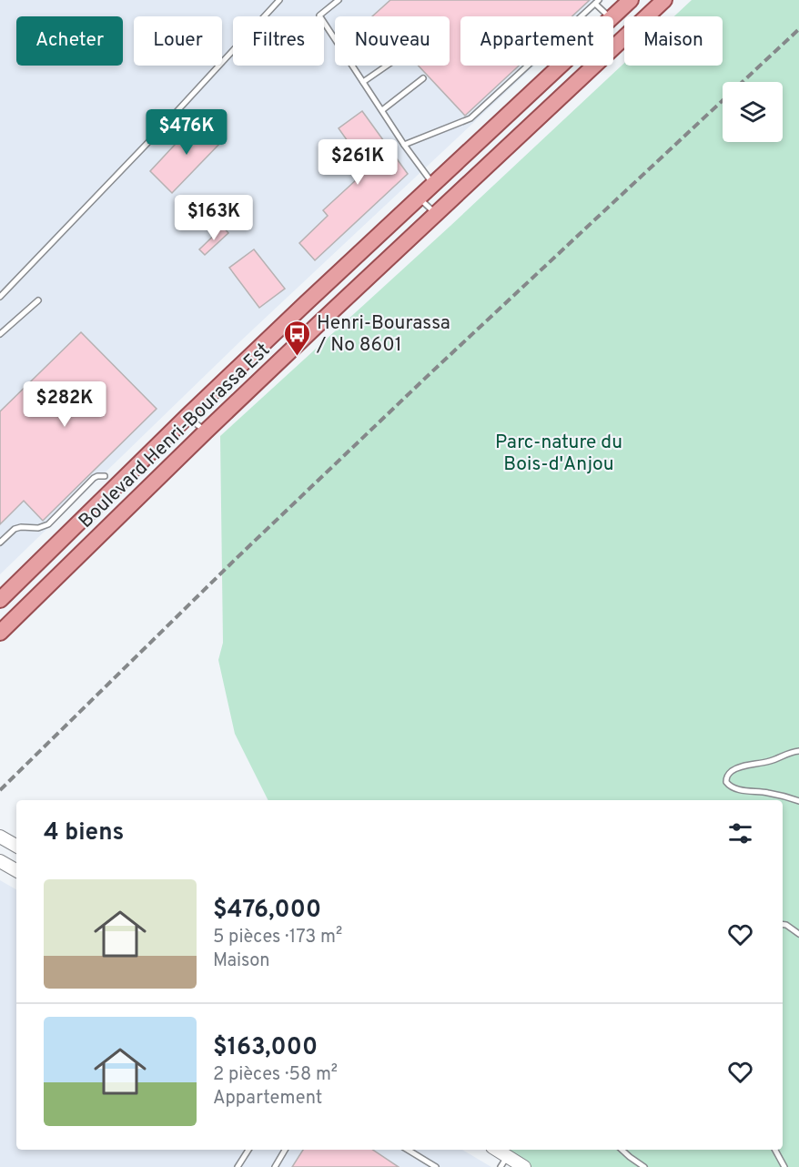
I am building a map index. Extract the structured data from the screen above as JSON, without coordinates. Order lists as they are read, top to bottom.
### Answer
{
  "streets": {
    "main road": ["Boulevard Henri-Bourassa Est"]
  },
  "parks": ["Parc-nature du Bois-d'Anjou"],
  "places": {
    "bus stop": ["Henri-Bourassa / No 8601"]
  },
  "page": {
    "chip": [
      "Acheter",
      "Louer",
      "Filtres",
      "Nouveau",
      "Appartement",
      "Maison"
    ],
    "price": [
      "$476K",
      "$261K",
      "$163K",
      "$282K"
    ],
    "heading": "4 biens",
    "list": [
      {
        "name": "$476,000",
        "note": "5 pièces · 173 m² · Maison"
      },
      {
        "name": "$163,000",
        "note": "2 pièces · 58 m² · Appartement"
      }
    ]
  }
}
